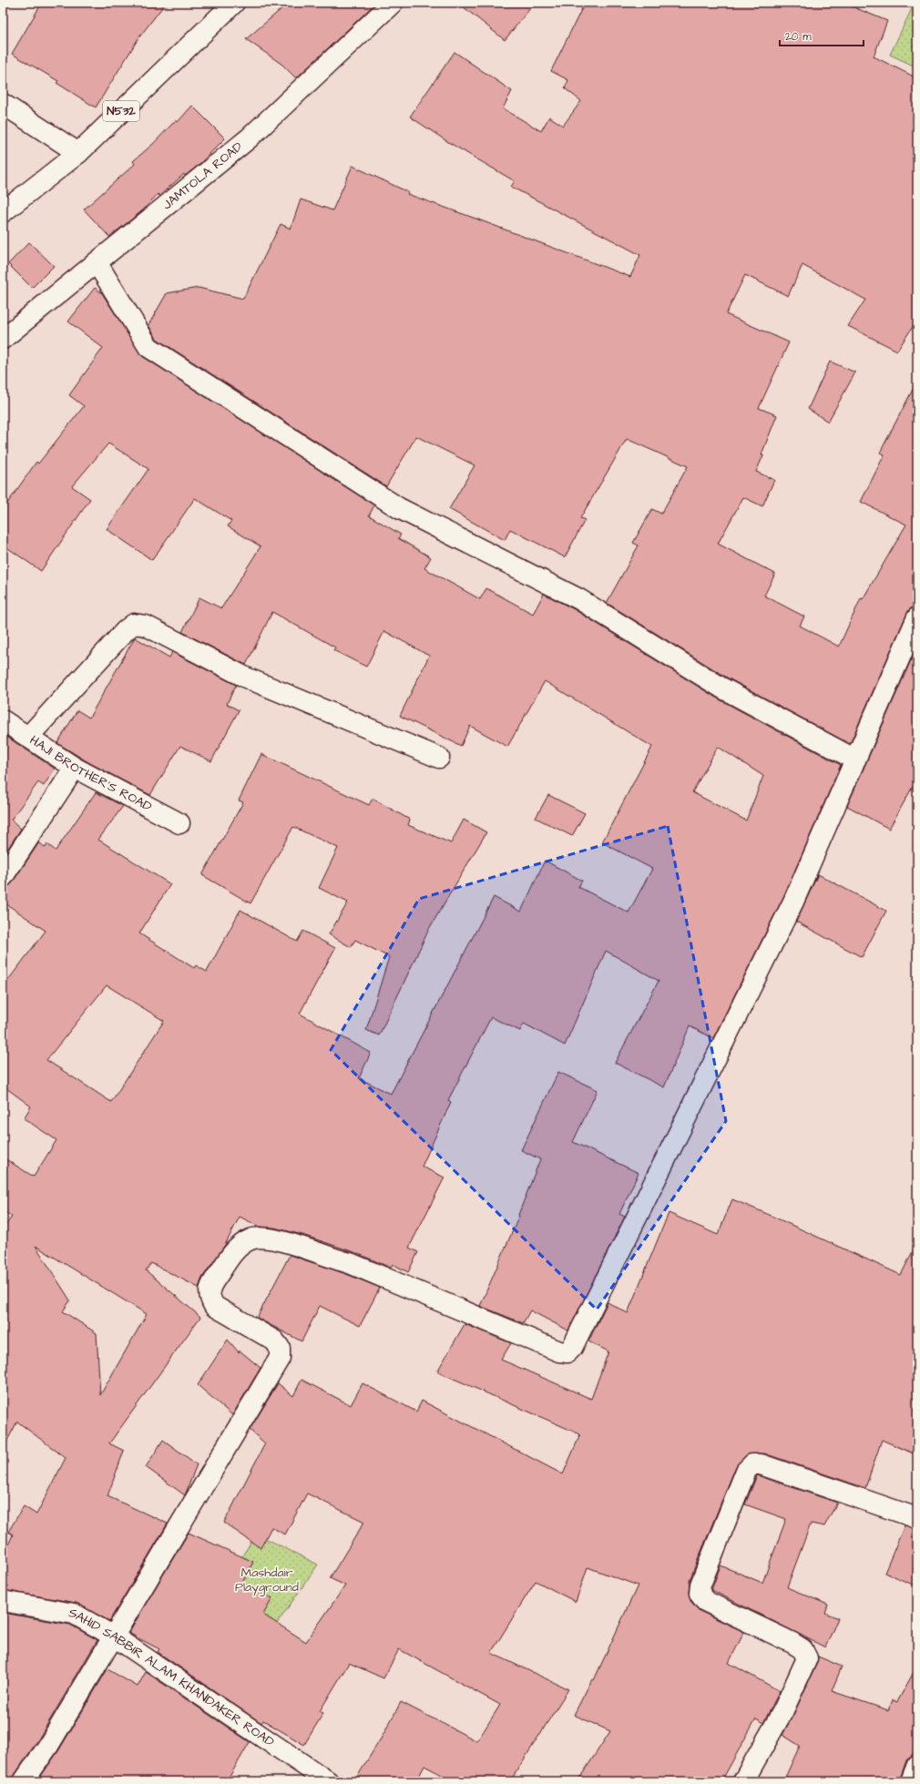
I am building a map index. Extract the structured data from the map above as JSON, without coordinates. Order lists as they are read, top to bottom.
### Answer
{
  "streets": {
    "main road": [
      "N532",
      "JAMTOLA ROAD",
      "HAJI BROTHER'S ROAD",
      "SAHID SABBIR ALAM KHANDAKER ROAD"
    ]
  },
  "parks": ["Mashdair Playground"],
  "scale_bar": "20 m"
}
